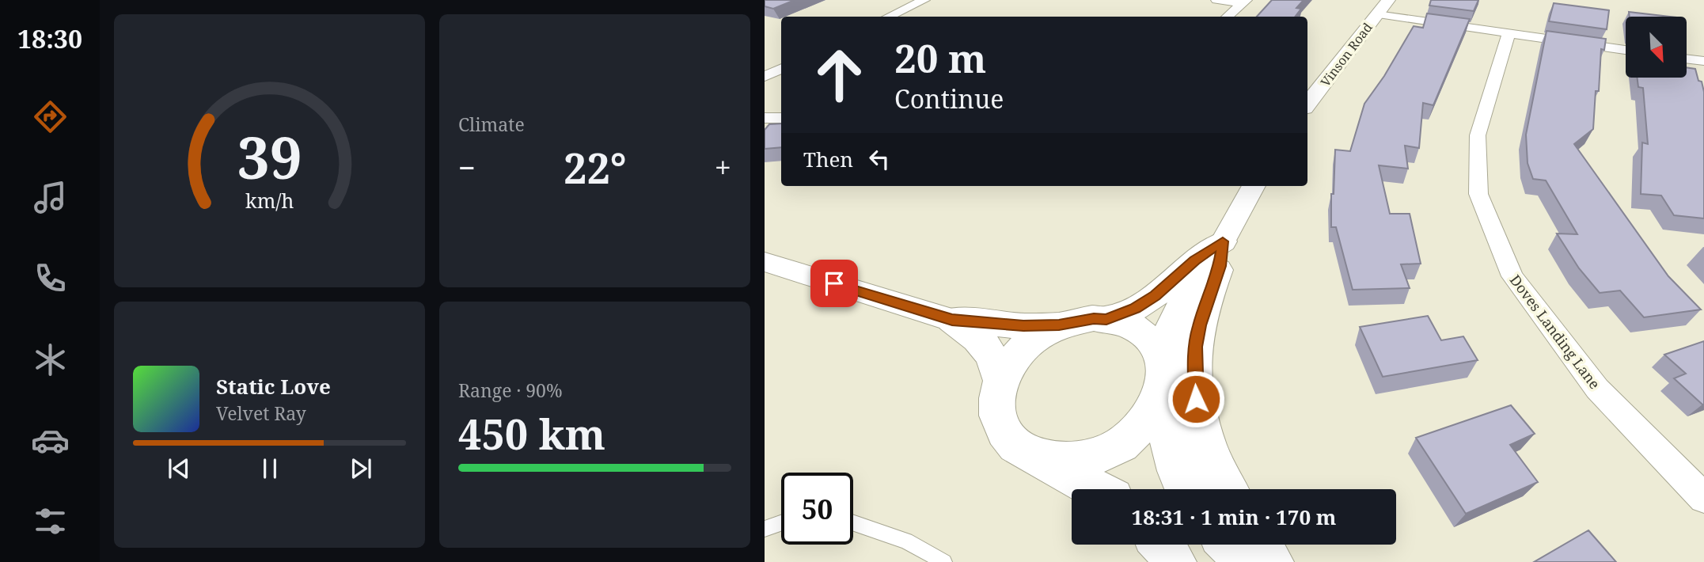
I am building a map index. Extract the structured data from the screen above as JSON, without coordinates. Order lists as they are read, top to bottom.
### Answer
{
  "streets": {
    "street": ["Vinson Road", "Doves Landing Lane"]
  },
  "north": "bottom right",
  "page": {
    "tabs": "18:30",
    "tile": [
      "Climate",
      ["Range · 90%", "450 km"]
    ],
    "turn": ["20 m", "Continue"],
    "then": "Then",
    "heat": ["−", "22°", "+"],
    "song": ["Static Love", "Velvet Ray"],
    "limit": "50",
    "trip": "18:31 · 1 min · 170 m",
    "gauge": ["39", "km/h"]
  }
}
